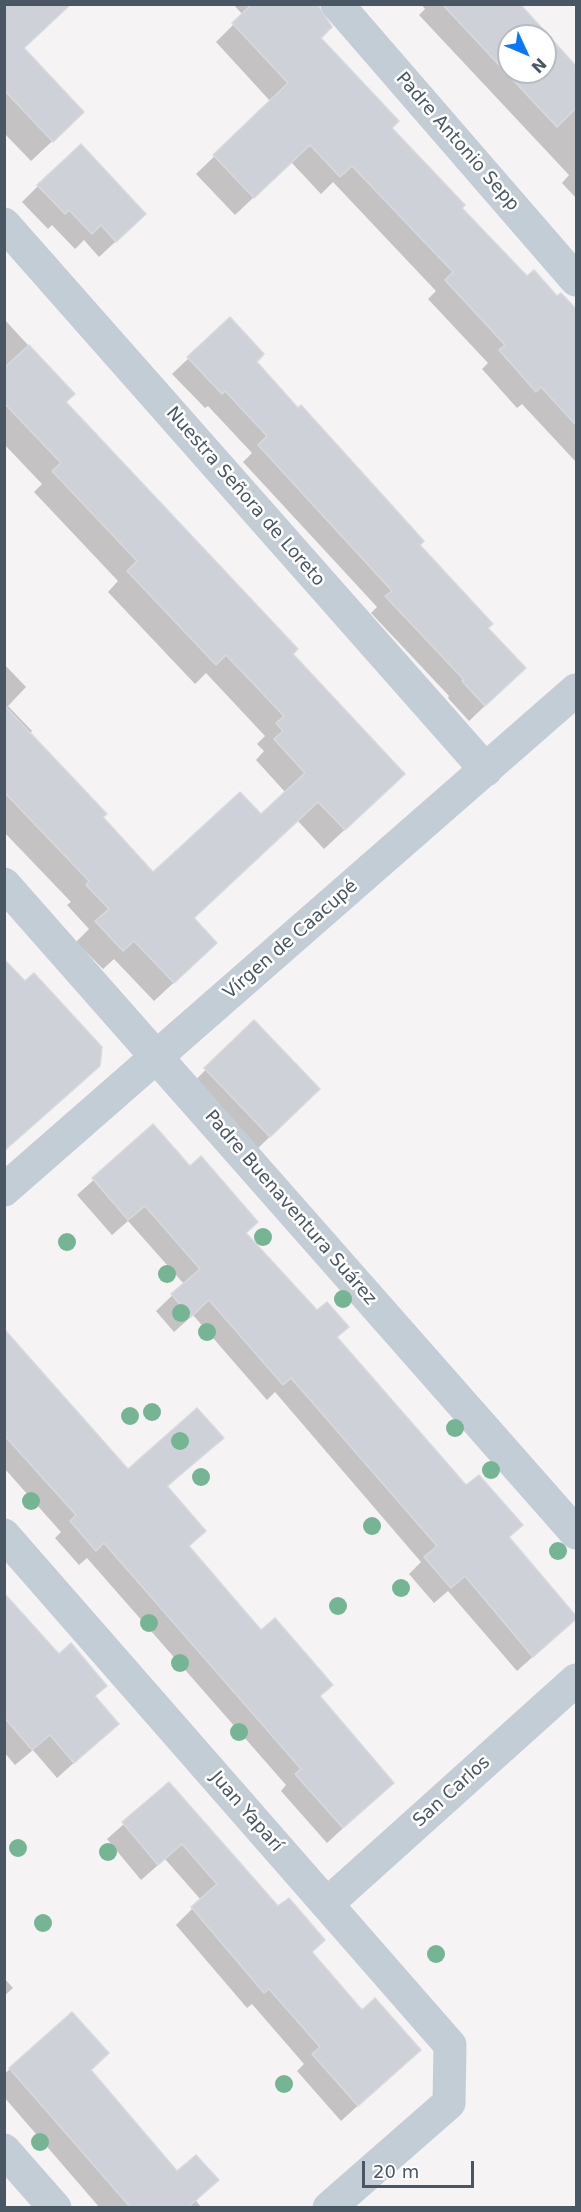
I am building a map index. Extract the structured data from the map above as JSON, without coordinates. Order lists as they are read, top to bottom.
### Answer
{
  "streets": {
    "street": [
      "Padre Antonio Sepp",
      "Nuestra Señora de Loreto",
      "Vírgen de Caacupé",
      "Padre Buenaventura Suárez",
      "San Carlos",
      "Juan Yaparí"
    ]
  },
  "crossings": [
    ["Nuestra Señora de Loreto", "Vírgen de Caacupé"],
    ["Vírgen de Caacupé", "Padre Buenaventura Suárez"],
    ["San Carlos", "Juan Yaparí"]
  ],
  "scale_bar": "20 m",
  "north": "bottom right"
}
